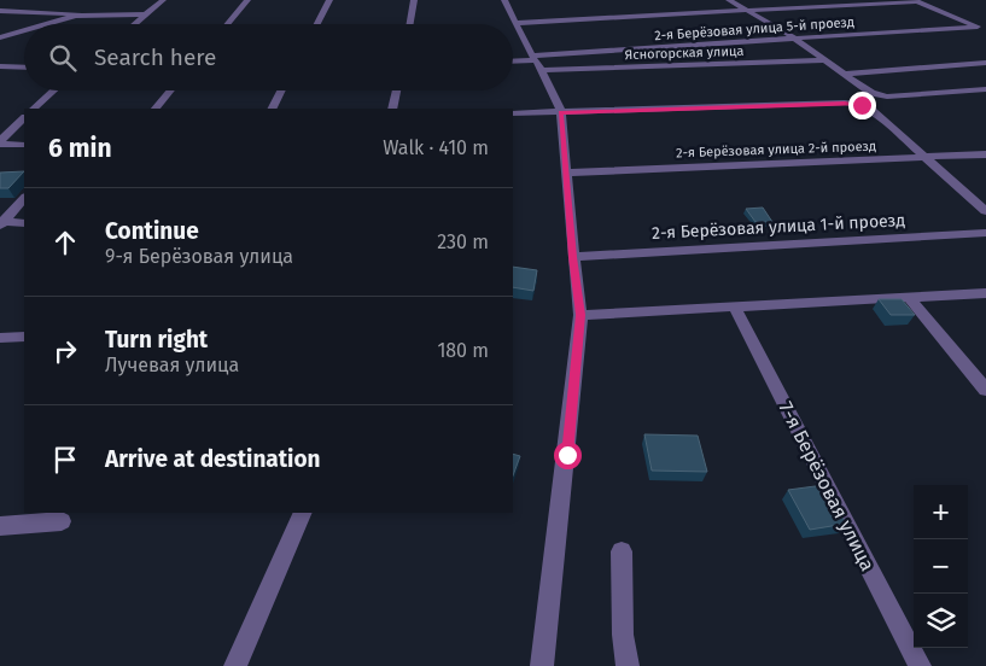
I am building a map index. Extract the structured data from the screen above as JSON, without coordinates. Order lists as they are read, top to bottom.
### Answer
{
  "streets": {
    "street": [
      "2-я Берёзовая улица 5-й проезд",
      "Ясногорская улица",
      "2-я Берёзовая улица 2-й проезд",
      "2-я Берёзовая улица 1-й проезд",
      "7-я Берёзовая улица"
    ]
  },
  "page": {
    "search": "Search here",
    "heading": ["6 min", "Walk · 410 m"],
    "list": [
      ["Continue", "9-я Берёзовая улица", "230 m"],
      ["Turn right", "Лучевая улица", "180 m"],
      "Arrive at destination"
    ],
    "map_buttons": ["+", "−"]
  }
}
